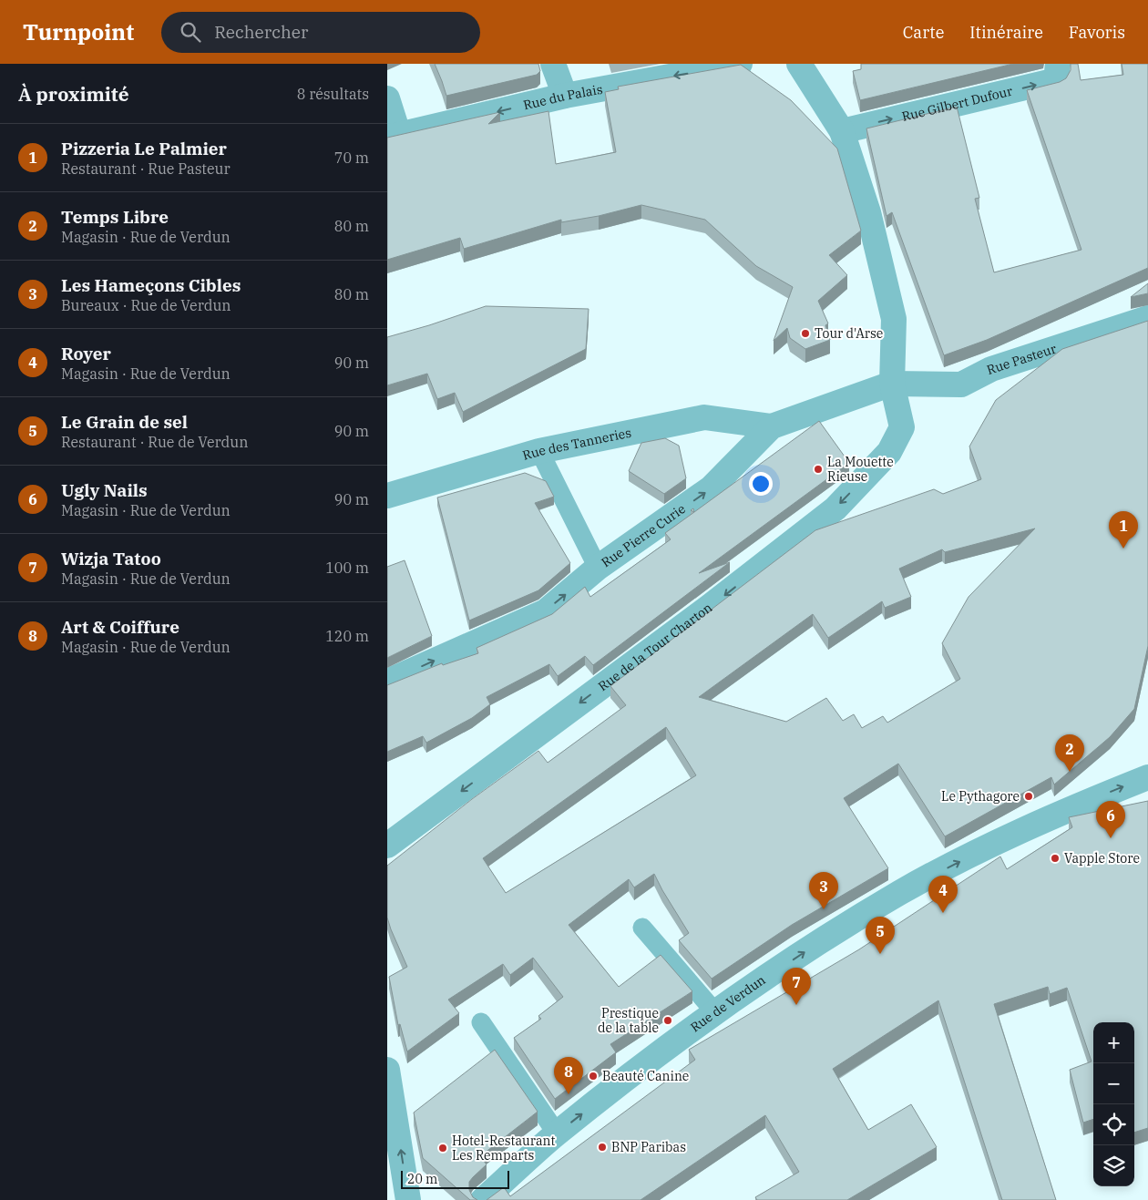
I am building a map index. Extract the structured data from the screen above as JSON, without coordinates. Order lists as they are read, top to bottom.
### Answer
{
  "streets": {
    "street": [
      "Rue du Palais",
      "Rue Gilbert Dufour",
      "Rue Pasteur",
      "Rue des Tanneries",
      "Rue Pierre Curie",
      "Rue de la Tour Charton",
      "Rue de Verdun"
    ]
  },
  "crossings": [
    ["Rue Pasteur", "Rue Pierre Curie"],
    ["Rue Pasteur", "Rue de la Tour Charton"],
    ["Rue des Tanneries", "Rue Pierre Curie"],
    ["Rue Pierre Curie", "Rue de la Tour Charton"]
  ],
  "one_way": [
    "Rue du Palais",
    "Rue Gilbert Dufour",
    "Rue Pierre Curie",
    "Rue de la Tour Charton",
    "Rue de Verdun"
  ],
  "places": [
    "Tour d'Arse",
    "La Mouette Rieuse",
    "Le Pythagore",
    "Vapple Store",
    "Prestique de la table",
    "Beauté Canine",
    "BNP Paribas",
    "Hotel-Restaurant Les Remparts"
  ],
  "scale_bar": "20 m",
  "page": {
    "header": "Turnpoint",
    "search": "Rechercher",
    "nav": ["Carte", "Itinéraire", "Favoris"],
    "heading": ["À proximité", "8 résultats"],
    "list": [
      {
        "mark": "1",
        "name": "Pizzeria Le Palmier",
        "note": "Restaurant · Rue Pasteur",
        "value": "70 m"
      },
      {
        "mark": "2",
        "name": "Temps Libre",
        "note": "Magasin · Rue de Verdun",
        "value": "80 m"
      },
      {
        "mark": "3",
        "name": "Les Hameçons Cibles",
        "note": "Bureaux · Rue de Verdun",
        "value": "80 m"
      },
      {
        "mark": "4",
        "name": "Royer",
        "note": "Magasin · Rue de Verdun",
        "value": "90 m"
      },
      {
        "mark": "5",
        "name": "Le Grain de sel",
        "note": "Restaurant · Rue de Verdun",
        "value": "90 m"
      },
      {
        "mark": "6",
        "name": "Ugly Nails",
        "note": "Magasin · Rue de Verdun",
        "value": "90 m"
      },
      {
        "mark": "7",
        "name": "Wizja Tatoo",
        "note": "Magasin · Rue de Verdun",
        "value": "100 m"
      },
      {
        "mark": "8",
        "name": "Art & Coiffure",
        "note": "Magasin · Rue de Verdun",
        "value": "120 m"
      }
    ],
    "pins": [
      "1",
      "2",
      "6",
      "3",
      "4",
      "5",
      "7",
      "8"
    ],
    "map_buttons": ["+", "−"],
    "scale": "20 m"
  }
}
